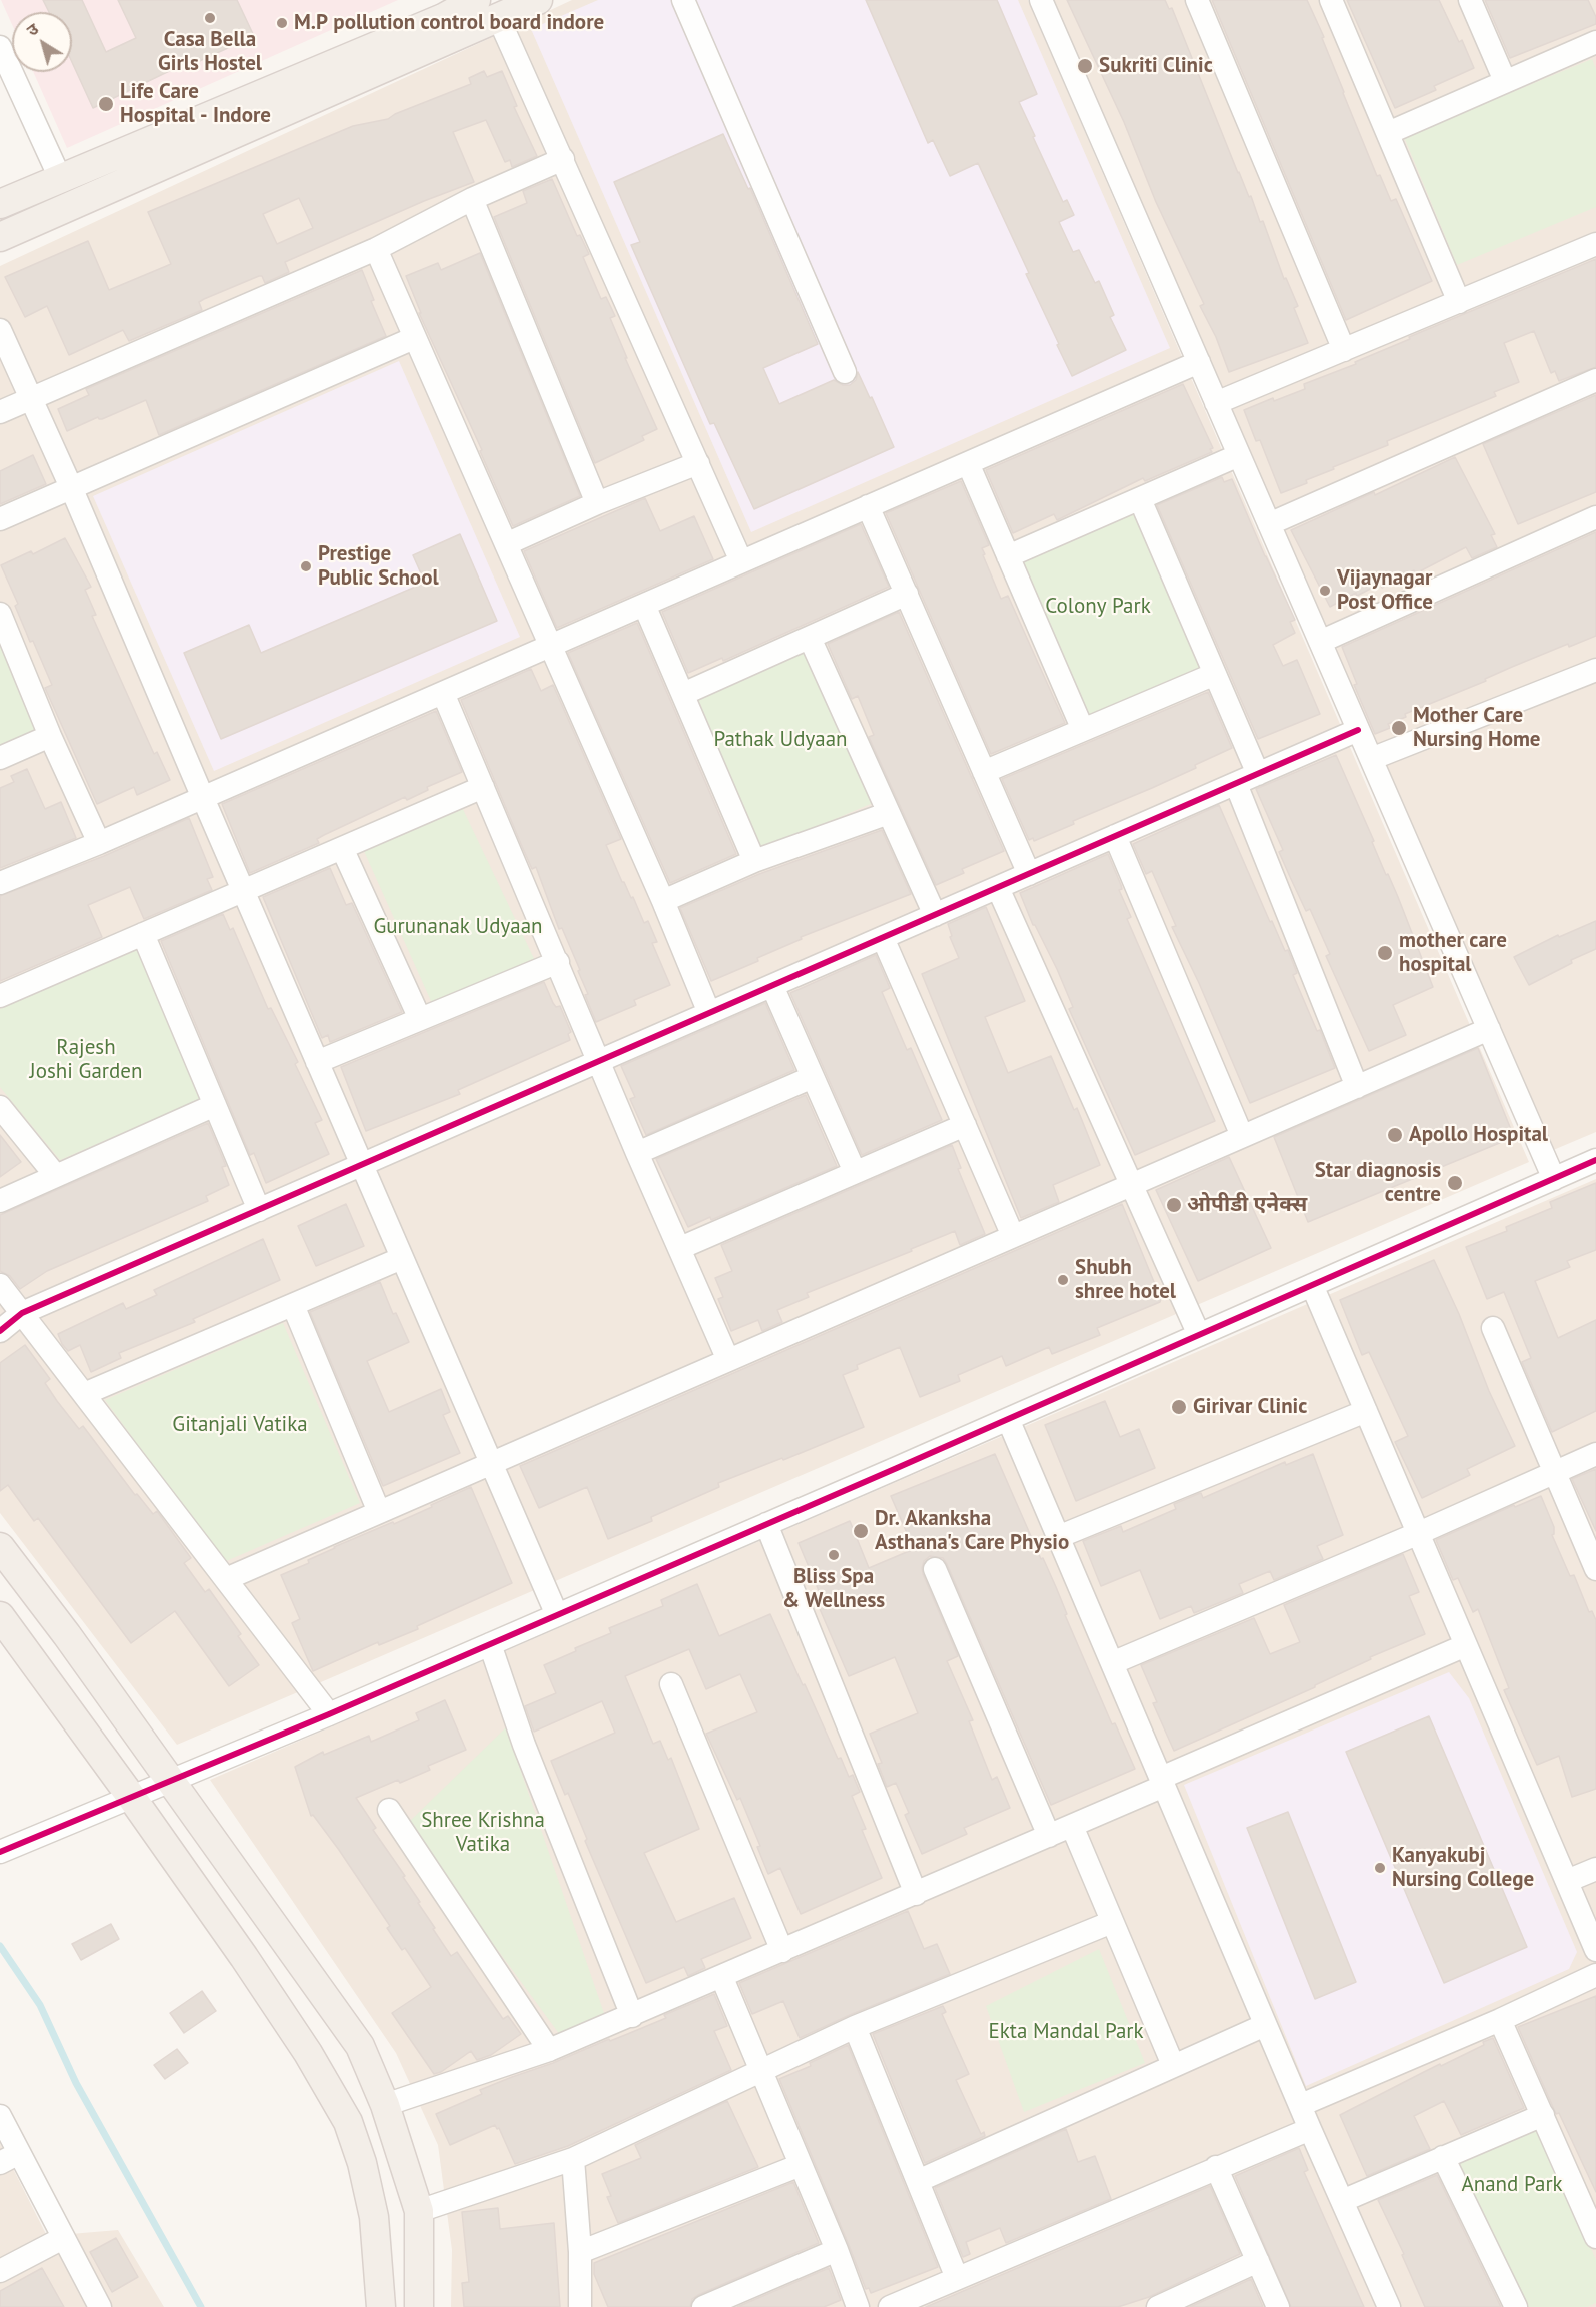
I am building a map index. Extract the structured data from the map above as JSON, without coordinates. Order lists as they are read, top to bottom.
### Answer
{
  "parks": [
    "Colony Park",
    "Pathak Udyaan",
    "Gurunanak Udyaan",
    "Rajesh Joshi Garden",
    "Gitanjali Vatika",
    "Shree Krishna Vatika",
    "Ekta Mandal Park",
    "Anand Park"
  ],
  "places": [
    "Casa Bella Girls Hostel",
    "M.P pollution control board indore",
    "Sukriti Clinic",
    "Life Care Hospital - Indore",
    "Prestige Public School",
    "Vijaynagar Post Office",
    "Mother Care Nursing Home",
    "mother care hospital",
    "Apollo Hospital",
    "Star diagnosis centre",
    "ओपीडी एनेक्स",
    "Shubh shree hotel",
    "Girivar Clinic",
    "Dr. Akanksha Asthana's Care Physio",
    "Bliss Spa & Wellness",
    "Kanyakubj Nursing College"
  ],
  "north": "top left"
}
